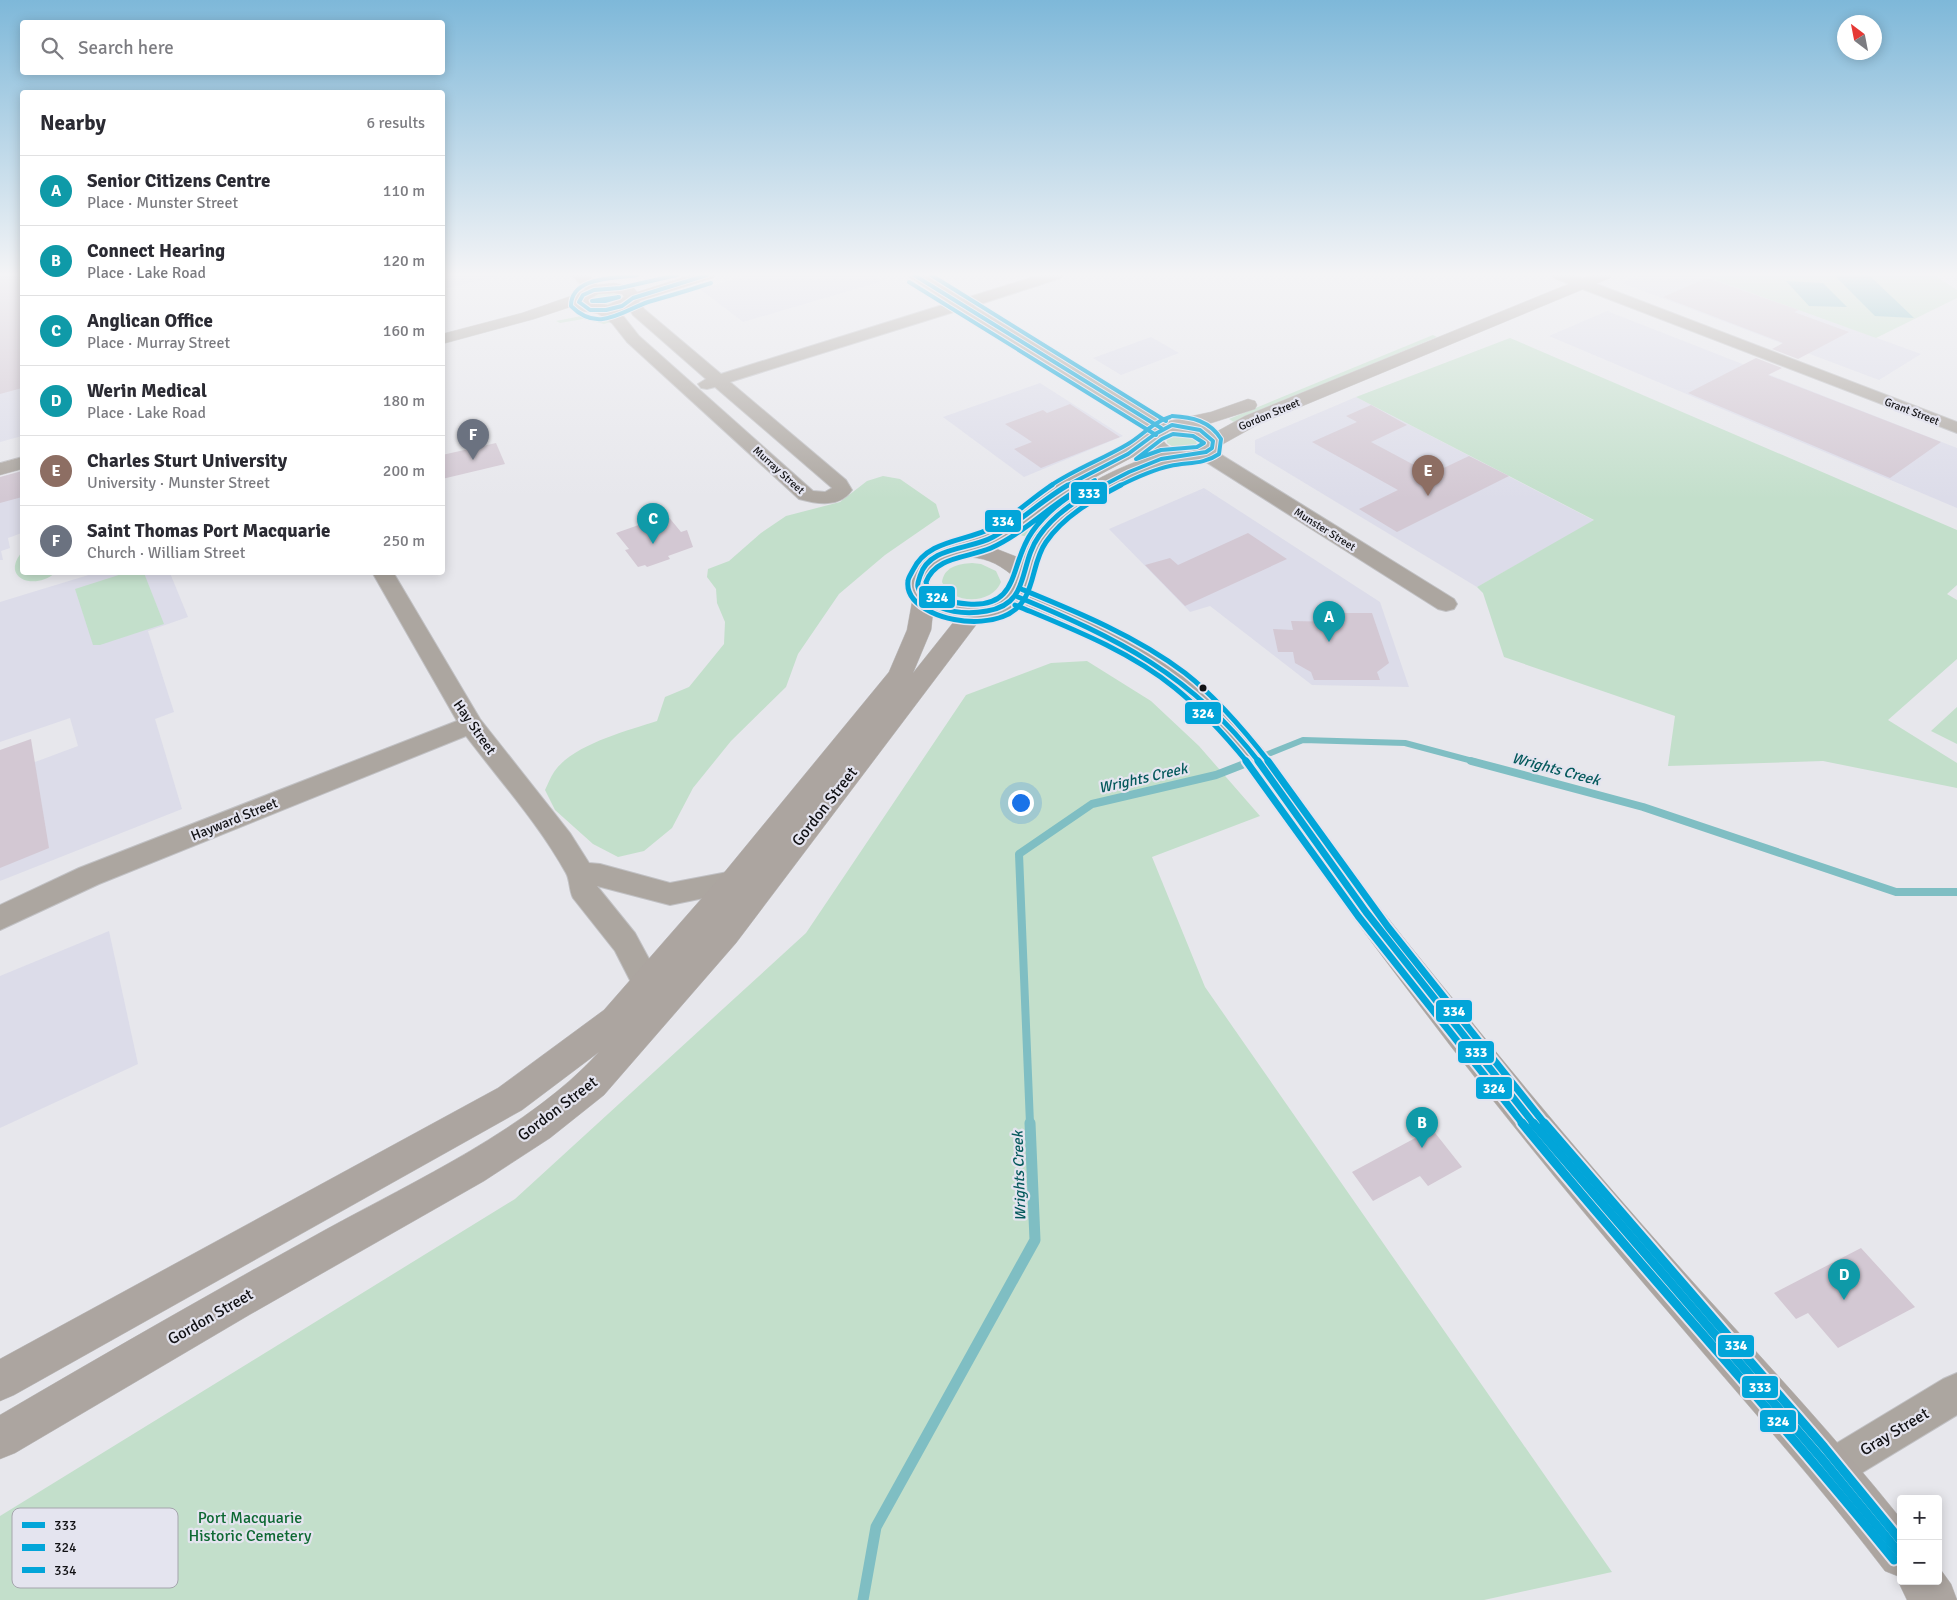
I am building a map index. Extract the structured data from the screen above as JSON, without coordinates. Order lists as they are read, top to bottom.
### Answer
{
  "streets": {
    "main road": ["Gordon Street"],
    "street": [
      "Grant Street",
      "Murray Street",
      "Munster Street",
      "Hay Street",
      "Hayward Street",
      "Gray Street"
    ]
  },
  "crossings": [
    ["Gordon Street", "Munster Street"],
    ["Gordon Street", "Hay Street"],
    ["Hay Street", "Hayward Street"]
  ],
  "water": ["Wrights Creek"],
  "parks": ["Port Macquarie Historic Cemetery"],
  "lines": ["transit line 333", "transit line 324", "transit line 334"],
  "legend": ["333", "324", "334"],
  "north": "top left",
  "page": {
    "search": "Search here",
    "heading": ["Nearby", "6 results"],
    "list": [
      {
        "mark": "A",
        "name": "Senior Citizens Centre",
        "note": "Place · Munster Street",
        "value": "110 m"
      },
      {
        "mark": "B",
        "name": "Connect Hearing",
        "note": "Place · Lake Road",
        "value": "120 m"
      },
      {
        "mark": "C",
        "name": "Anglican Office",
        "note": "Place · Murray Street",
        "value": "160 m"
      },
      {
        "mark": "D",
        "name": "Werin Medical",
        "note": "Place · Lake Road",
        "value": "180 m"
      },
      {
        "mark": "E",
        "name": "Charles Sturt University",
        "note": "University · Munster Street",
        "value": "200 m"
      },
      {
        "mark": "F",
        "name": "Saint Thomas Port Macquarie",
        "note": "Church · William Street",
        "value": "250 m"
      }
    ],
    "pins": [
      "F",
      "E",
      "C",
      "A",
      "B",
      "D"
    ],
    "map_buttons": ["+", "−"]
  }
}
